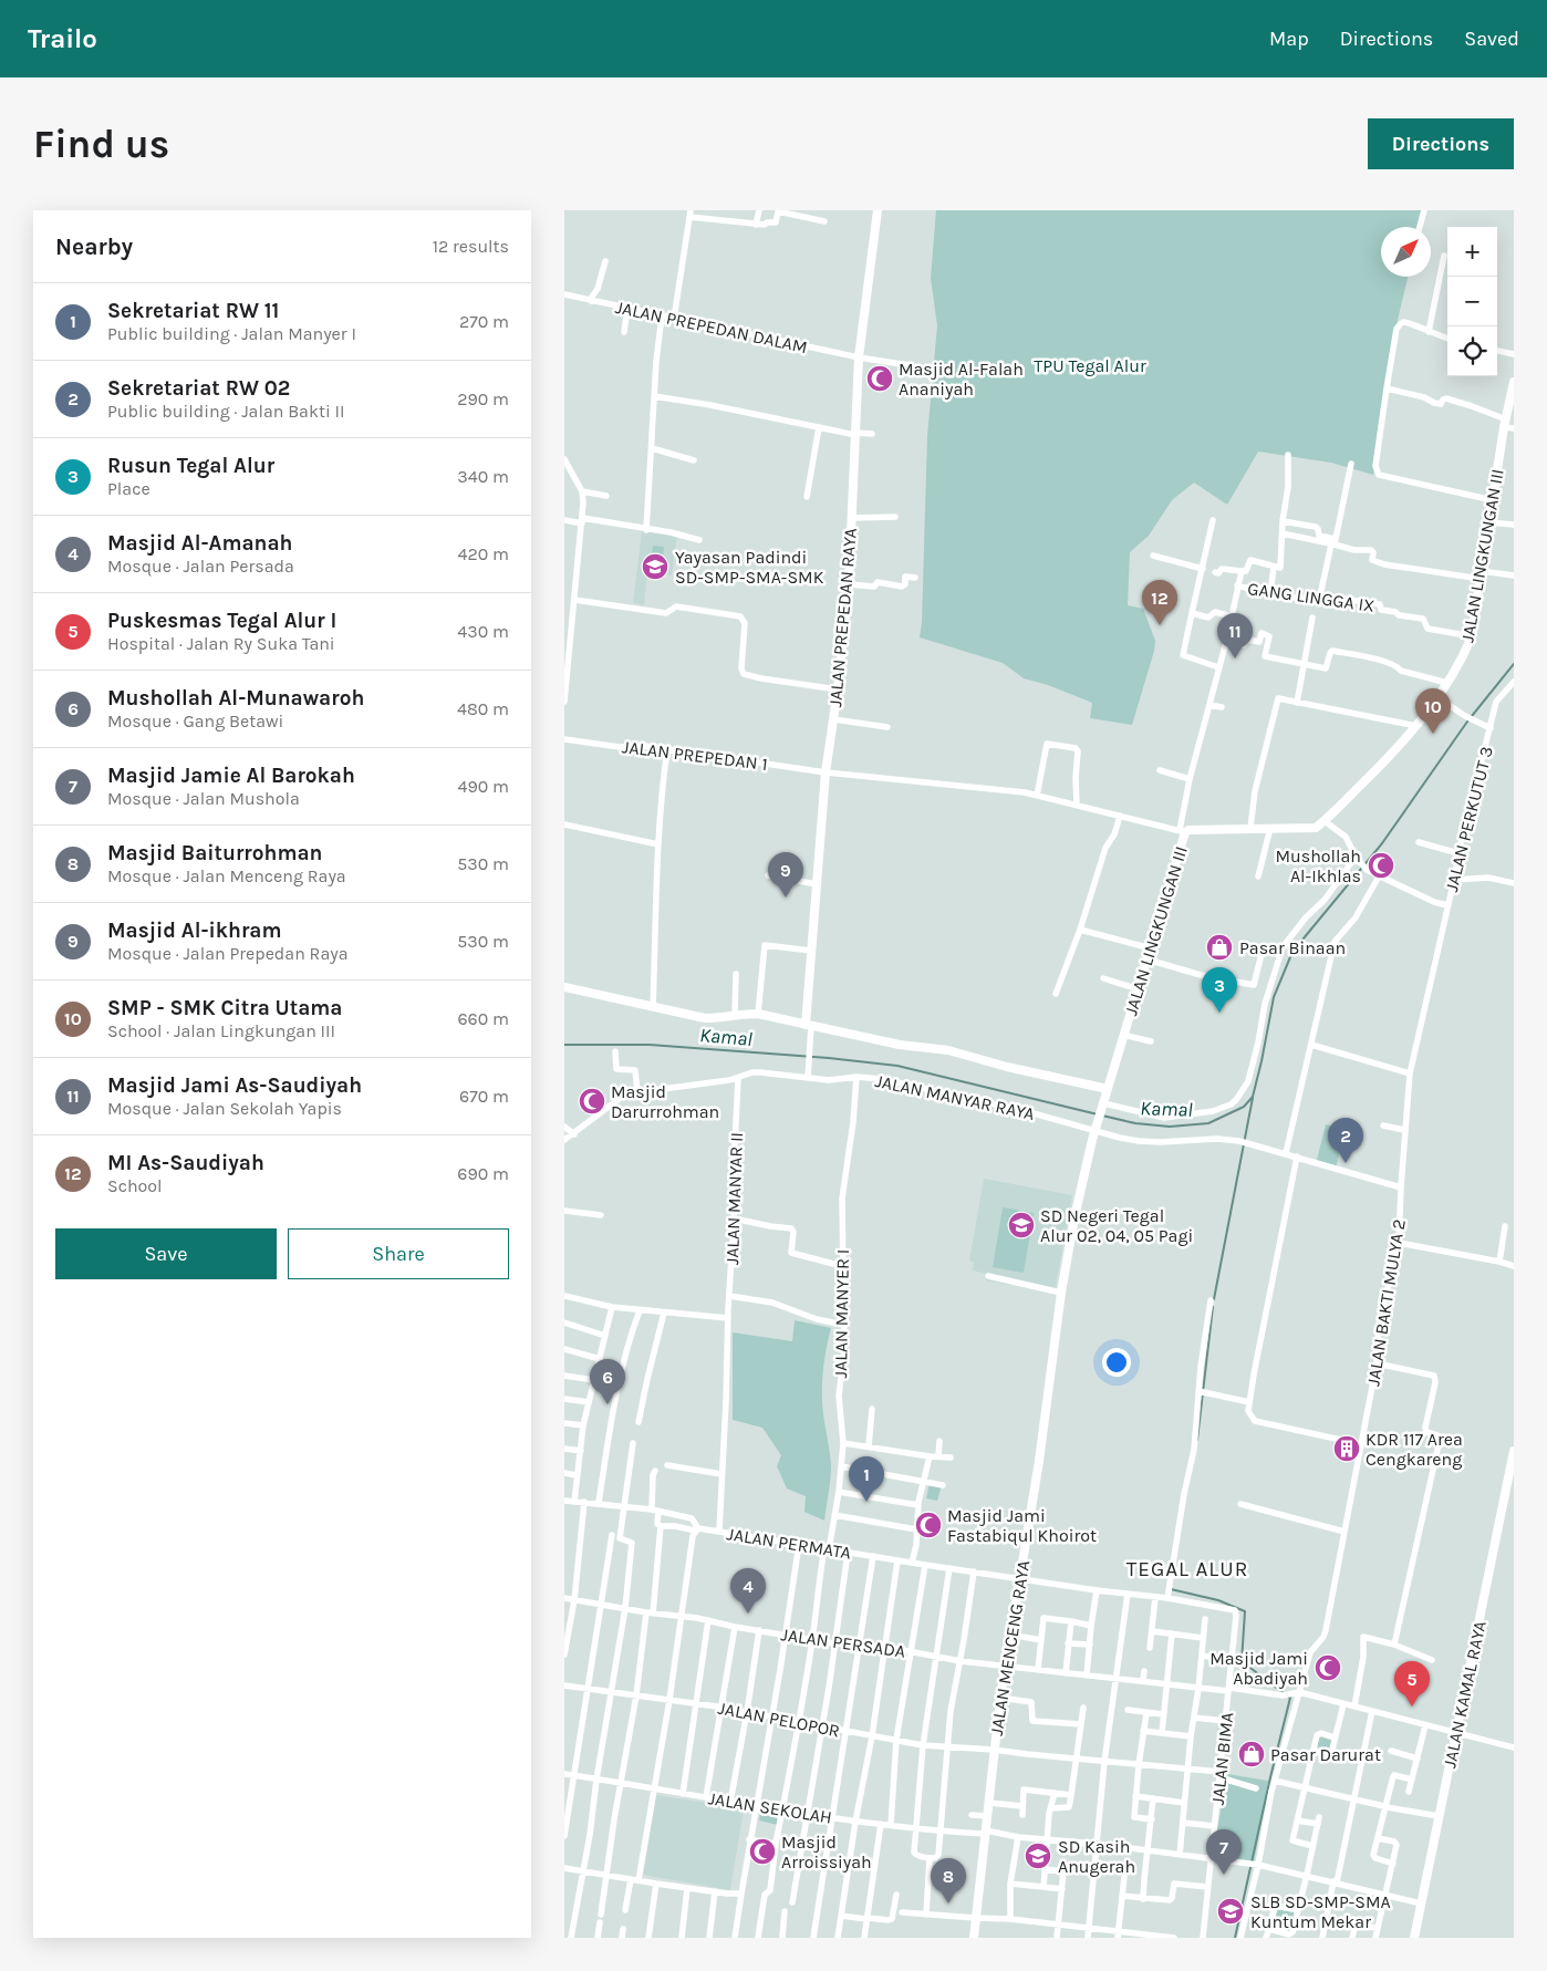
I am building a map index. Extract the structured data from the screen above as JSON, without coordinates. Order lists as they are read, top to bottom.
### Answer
{
  "streets": {
    "street": [
      "JALAN PREPEDAN DALAM",
      "JALAN LINGKUNGAN III",
      "GANG LINGGA IX",
      "JALAN PREPEDAN RAYA",
      "JALAN PREPEDAN 1",
      "JALAN PERKUTUT 3",
      "JALAN MANYAR RAYA",
      "JALAN MANYAR II",
      "JALAN BAKTI MULYA 2",
      "JALAN MANYER I",
      "JALAN PERMATA",
      "JALAN PERSADA",
      "JALAN MENCENG RAYA",
      "JALAN KAMAL RAYA",
      "JALAN PELOPOR",
      "JALAN BIMA",
      "JALAN SEKOLAH"
    ]
  },
  "crossings": [
    ["JALAN PREPEDAN DALAM", "JALAN PREPEDAN RAYA"],
    ["JALAN LINGKUNGAN III", "GANG LINGGA IX"],
    ["JALAN LINGKUNGAN III", "JALAN PREPEDAN 1"],
    ["JALAN LINGKUNGAN III", "JALAN PERKUTUT 3"],
    ["JALAN LINGKUNGAN III", "JALAN MANYAR RAYA"],
    ["JALAN LINGKUNGAN III", "JALAN MENCENG RAYA"],
    ["JALAN PREPEDAN RAYA", "JALAN PREPEDAN 1"],
    ["JALAN PERKUTUT 3", "JALAN BAKTI MULYA 2"],
    ["JALAN MANYAR RAYA", "JALAN MANYAR II"],
    ["JALAN MANYAR RAYA", "JALAN BAKTI MULYA 2"],
    ["JALAN MANYAR RAYA", "JALAN MANYER I"],
    ["JALAN MANYAR RAYA", "JALAN MENCENG RAYA"],
    ["JALAN BAKTI MULYA 2", "JALAN PERSADA"],
    ["JALAN BAKTI MULYA 2", "JALAN SEKOLAH"],
    ["JALAN MANYER I", "JALAN PERMATA"],
    ["JALAN MANYER I", "JALAN PERSADA"],
    ["JALAN MANYER I", "JALAN PELOPOR"],
    ["JALAN MANYER I", "JALAN SEKOLAH"],
    ["JALAN PERMATA", "JALAN MENCENG RAYA"],
    ["JALAN PERMATA", "JALAN BIMA"],
    ["JALAN PERSADA", "JALAN MENCENG RAYA"],
    ["JALAN PERSADA", "JALAN BIMA"],
    ["JALAN MENCENG RAYA", "JALAN PELOPOR"],
    ["JALAN MENCENG RAYA", "JALAN SEKOLAH"],
    ["JALAN KAMAL RAYA", "JALAN SEKOLAH"],
    ["JALAN PELOPOR", "JALAN BIMA"],
    ["JALAN BIMA", "JALAN SEKOLAH"]
  ],
  "districts": ["TEGAL ALUR"],
  "water": ["Kamal"],
  "parks": ["TPU Tegal Alur"],
  "places": {
    "mosque": [
      "Masjid Al-Falah Ananiyah",
      "Mushollah Al-Ikhlas",
      "Masjid Darurrohman",
      "Masjid Jami Fastabiqul Khoirot",
      "Masjid Jami Abadiyah",
      "Masjid Arroissiyah"
    ],
    "school or university": [
      "Yayasan Padindi SD-SMP-SMA-SMK",
      "SD Negeri Tegal Alur 02, 04, 05 Pagi",
      "SD Kasih Anugerah",
      "SLB SD-SMP-SMA Kuntum Mekar"
    ],
    "shop": ["Pasar Binaan", "Pasar Darurat"],
    "building": ["KDR 117 Area Cengkareng"]
  },
  "north": "top right",
  "page": {
    "header": "Trailo",
    "nav": ["Map", "Directions", "Saved"],
    "buttons": [
      "Directions",
      ["Save", "Share"]
    ],
    "title": "Find us",
    "heading": ["Nearby", "12 results"],
    "map_buttons": ["+", "−"],
    "list": [
      {
        "mark": "1",
        "name": "Sekretariat RW 11",
        "note": "Public building · Jalan Manyer I",
        "value": "270 m"
      },
      {
        "mark": "2",
        "name": "Sekretariat RW 02",
        "note": "Public building · Jalan Bakti II",
        "value": "290 m"
      },
      {
        "mark": "3",
        "name": "Rusun Tegal Alur",
        "note": "Place",
        "value": "340 m"
      },
      {
        "mark": "4",
        "name": "Masjid Al-Amanah",
        "note": "Mosque · Jalan Persada",
        "value": "420 m"
      },
      {
        "mark": "5",
        "name": "Puskesmas Tegal Alur I",
        "note": "Hospital · Jalan Ry Suka Tani",
        "value": "430 m"
      },
      {
        "mark": "6",
        "name": "Mushollah Al-Munawaroh",
        "note": "Mosque · Gang Betawi",
        "value": "480 m"
      },
      {
        "mark": "7",
        "name": "Masjid Jamie Al Barokah",
        "note": "Mosque · Jalan Mushola",
        "value": "490 m"
      },
      {
        "mark": "8",
        "name": "Masjid Baiturrohman",
        "note": "Mosque · Jalan Menceng Raya",
        "value": "530 m"
      },
      {
        "mark": "9",
        "name": "Masjid Al-ikhram",
        "note": "Mosque · Jalan Prepedan Raya",
        "value": "530 m"
      },
      {
        "mark": "10",
        "name": "SMP - SMK Citra Utama",
        "note": "School · Jalan Lingkungan III",
        "value": "660 m"
      },
      {
        "mark": "11",
        "name": "Masjid Jami As-Saudiyah",
        "note": "Mosque · Jalan Sekolah Yapis",
        "value": "670 m"
      },
      {
        "mark": "12",
        "name": "MI As-Saudiyah",
        "note": "School",
        "value": "690 m"
      }
    ],
    "pins": [
      "12",
      "11",
      "10",
      "9",
      "3",
      "2",
      "6",
      "1",
      "4",
      "5",
      "7",
      "8"
    ]
  }
}
